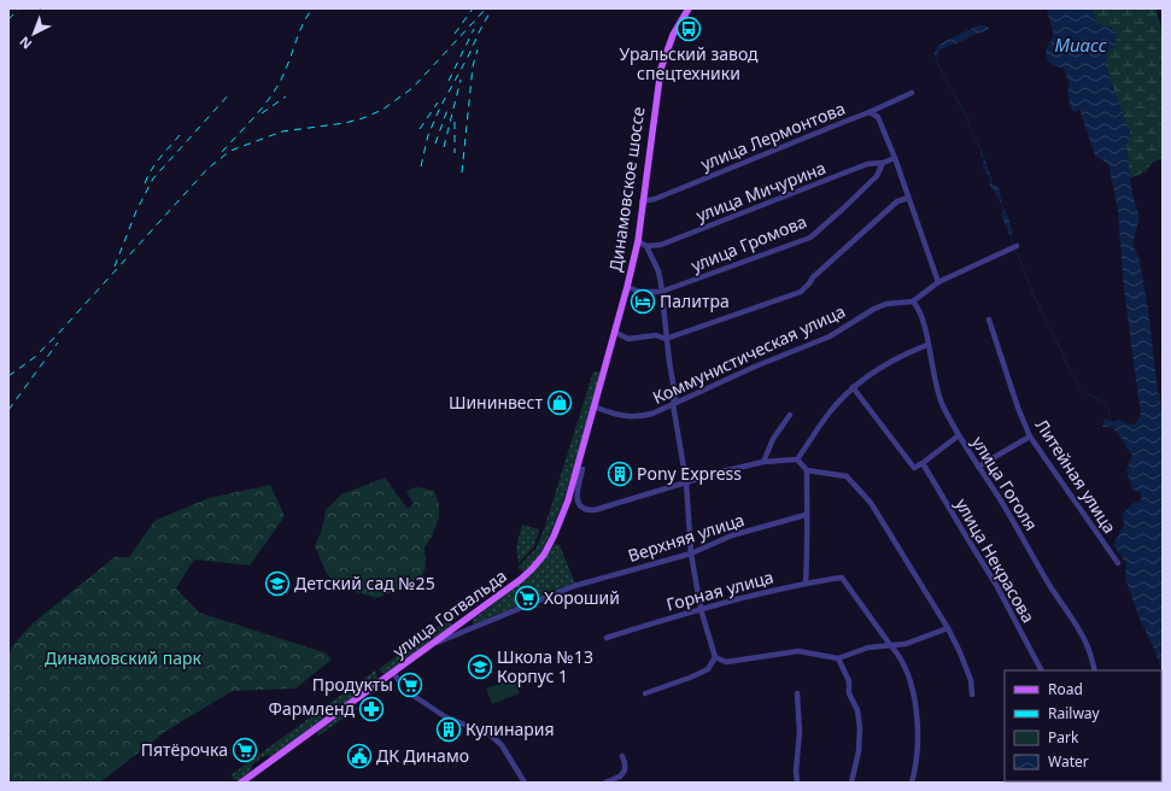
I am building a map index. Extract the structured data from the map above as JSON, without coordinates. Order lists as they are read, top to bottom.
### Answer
{
  "streets": {
    "main road": ["Динамовское шоссе", "улица Готвальда"],
    "street": [
      "улица Лермонтова",
      "улица Мичурина",
      "улица Громова",
      "Коммунистическая улица",
      "Литейная улица",
      "улица Гоголя",
      "Верхняя улица",
      "улица Некрасова",
      "Горная улица"
    ]
  },
  "crossings": [
    ["улица Лермонтова", "Динамовское шоссе"],
    ["Динамовское шоссе", "улица Громова"],
    ["Динамовское шоссе", "Коммунистическая улица"],
    ["Динамовское шоссе", "улица Готвальда"],
    ["улица Мичурина", "улица Громова"],
    ["Коммунистическая улица", "улица Гоголя"],
    ["Коммунистическая улица", "улица Готвальда"],
    ["Верхняя улица", "улица Готвальда"]
  ],
  "water": ["Миасс"],
  "parks": ["Динамовский парк"],
  "places": {
    "bus stop": ["Уральский завод спецтехники"],
    "hotel": ["Палитра"],
    "shop": ["Шининвест"],
    "building": ["Pony Express", "Кулинария"],
    "school or university": ["Детский сад №25", "Школа №13 Корпус 1"],
    "supermarket": ["Хороший", "Продукты", "Пятёрочка"],
    "pharmacy": ["Фармленд"],
    "public building": ["ДК Динамо"]
  },
  "legend": [
    "Road",
    "Railway",
    "Park",
    "Water"
  ],
  "north": "bottom left"
}
